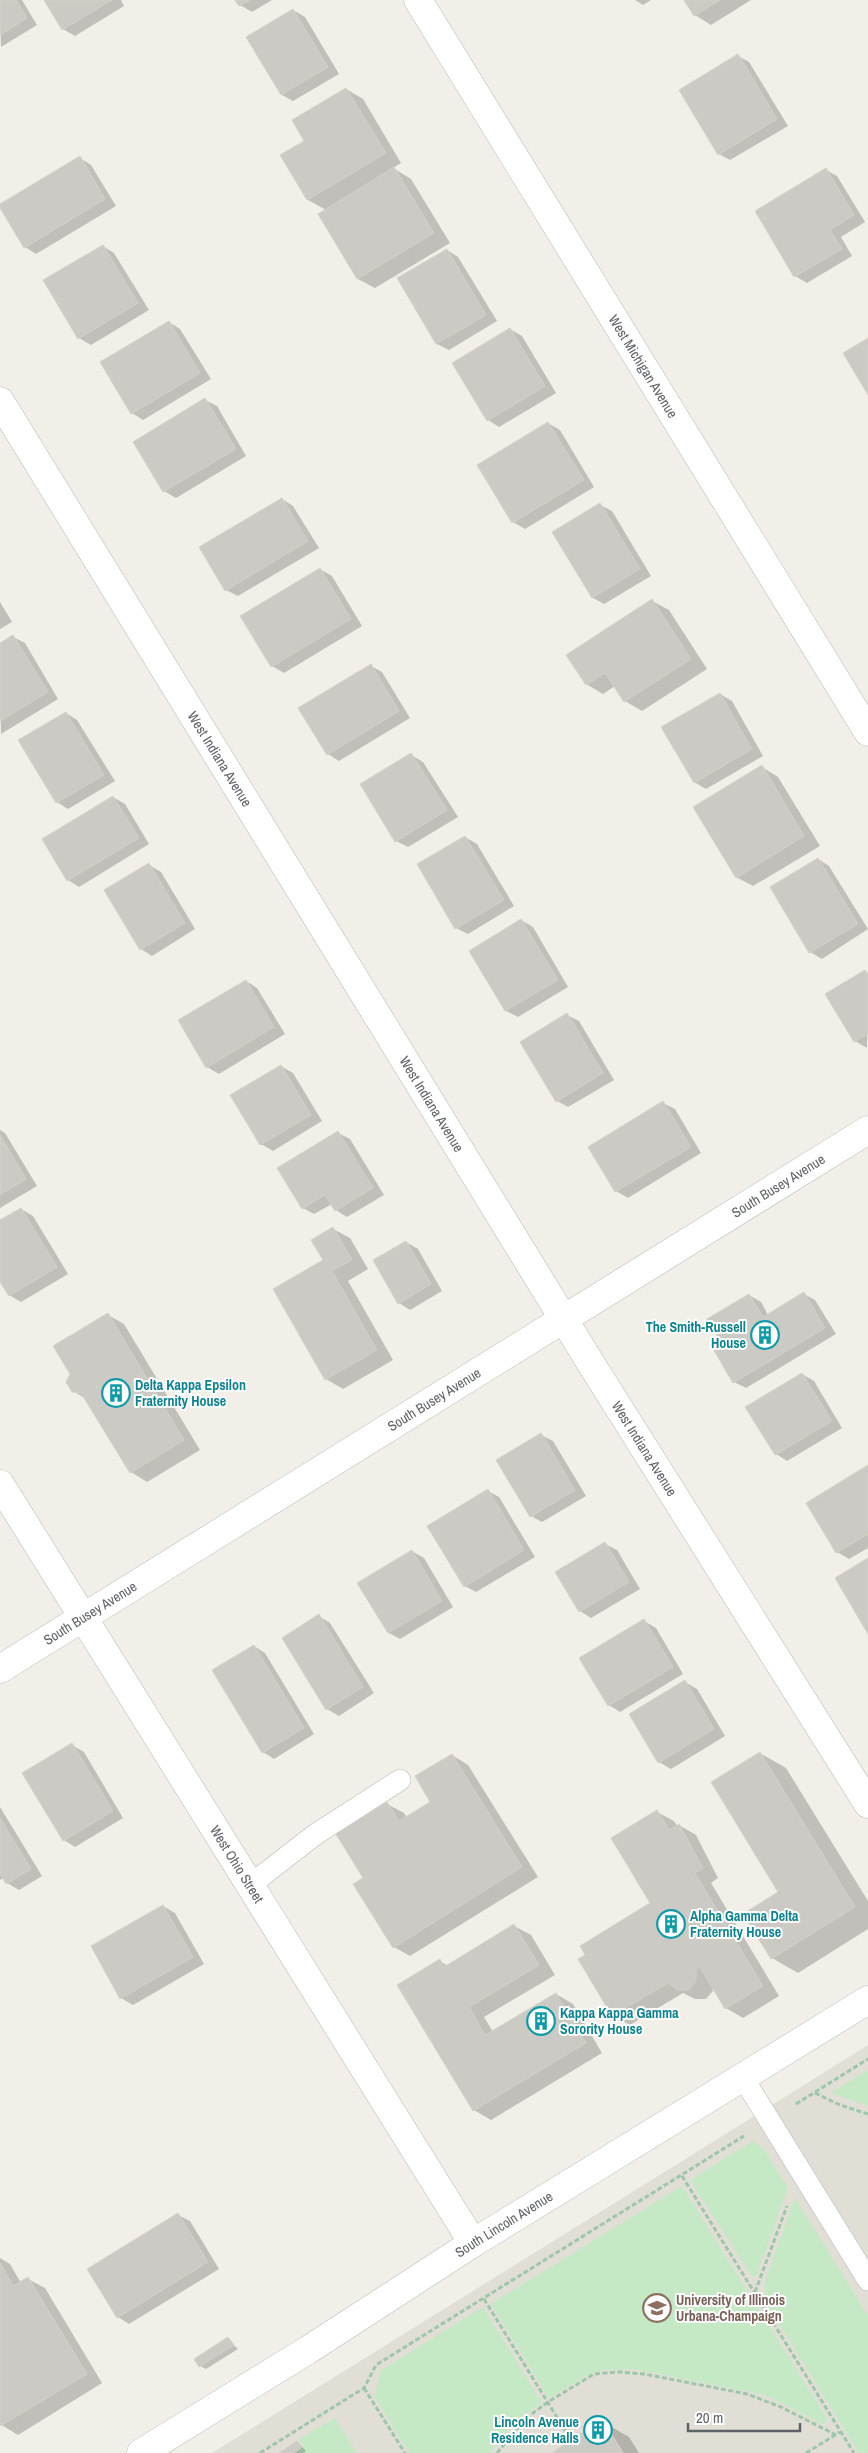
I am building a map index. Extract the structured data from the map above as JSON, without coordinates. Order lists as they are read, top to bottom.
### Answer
{
  "streets": {
    "street": [
      "West Michigan Avenue",
      "West Indiana Avenue",
      "South Busey Avenue",
      "West Ohio Street",
      "South Lincoln Avenue"
    ]
  },
  "crossings": [
    ["West Indiana Avenue", "South Busey Avenue"],
    ["South Busey Avenue", "West Ohio Street"],
    ["West Ohio Street", "South Lincoln Avenue"]
  ],
  "places": {
    "building": [
      "The Smith-Russell House",
      "Delta Kappa Epsilon Fraternity House",
      "Alpha Gamma Delta Fraternity House",
      "Kappa Kappa Gamma Sorority House",
      "Lincoln Avenue Residence Halls"
    ],
    "school or university": ["University of Illinois Urbana-Champaign"]
  },
  "scale_bar": "20 m"
}
